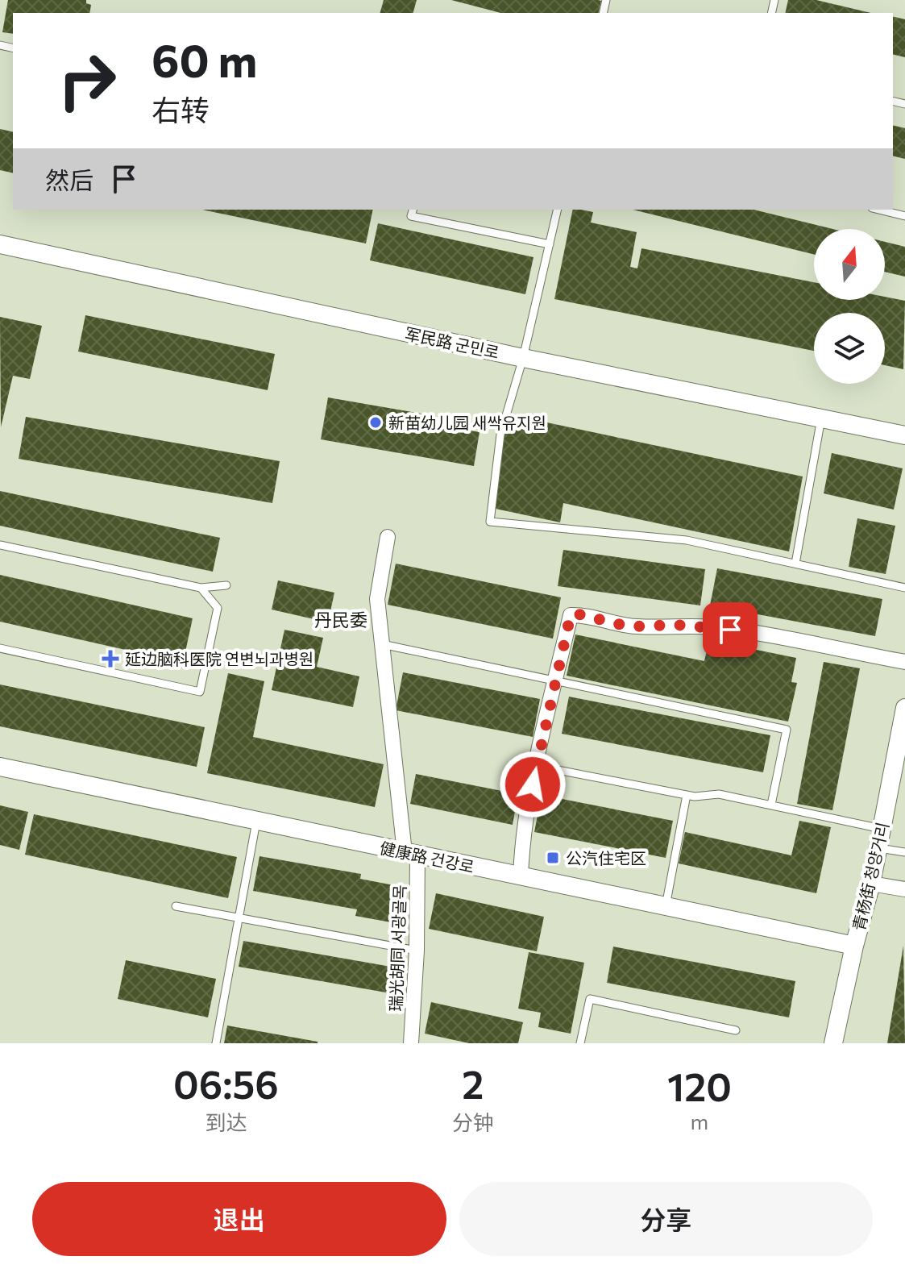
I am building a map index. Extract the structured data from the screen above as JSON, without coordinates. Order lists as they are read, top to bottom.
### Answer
{
  "streets": {
    "street": [
      "军民路 군민로",
      "健康路 건강로",
      "青杨街 청양거리",
      "瑞光胡同 서광골목"
    ]
  },
  "crossings": [
    ["健康路 건강로", "青杨街 청양거리"],
    ["健康路 건강로", "瑞光胡同 서광골목"]
  ],
  "districts": ["丹民委"],
  "places": {
    "other": ["新苗幼儿园 새싹유지원"],
    "health": ["延边脑科医院 연변뇌과병원"],
    "transit": ["公汽住宅区"]
  },
  "north": "top",
  "page": {
    "turn": ["60 m", "右转"],
    "then": "然后",
    "eta": [
      "06:56",
      "到达",
      "2",
      "分钟",
      "120",
      "m"
    ],
    "buttons": ["退出", "分享"]
  }
}
